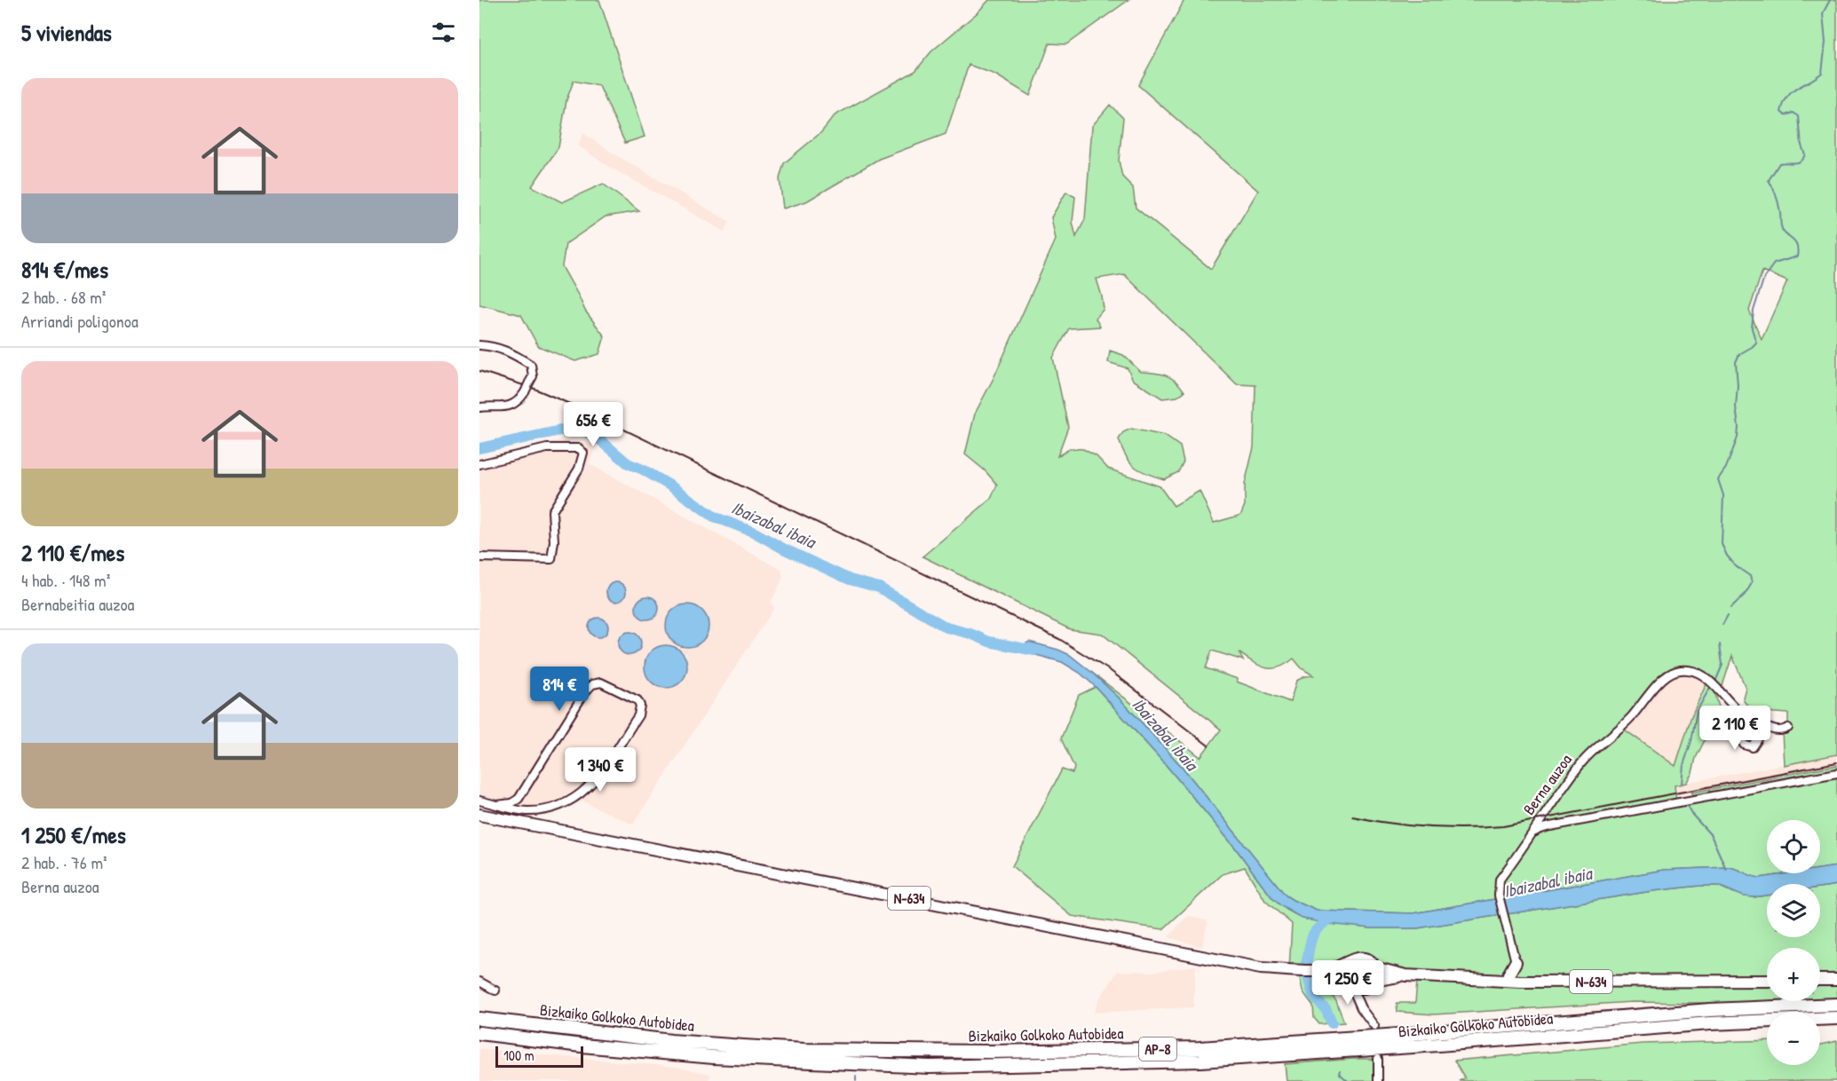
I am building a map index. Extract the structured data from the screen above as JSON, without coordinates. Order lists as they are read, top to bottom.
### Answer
{
  "streets": {
    "highway": ["N-634", "Bizkaiko Golkoko Autobidea", "AP-8"],
    "street": ["Berna auzoa"]
  },
  "water": ["Ibaizabal ibaia"],
  "scale_bar": "100 m",
  "page": {
    "heading": "5 viviendas",
    "list": [
      {
        "name": "814 €/mes",
        "note": "2 hab. · 68 m² · Arriandi poligonoa"
      },
      {
        "name": "2 110 €/mes",
        "note": "4 hab. · 148 m² · Bernabeitia auzoa"
      },
      {
        "name": "1 250 €/mes",
        "note": "2 hab. · 76 m² · Berna auzoa"
      }
    ],
    "price": [
      "656 €",
      "814 €",
      "2 110 €",
      "1 340 €",
      "1 250 €"
    ],
    "map_buttons": ["+", "−"],
    "scale": "100 m"
  }
}
